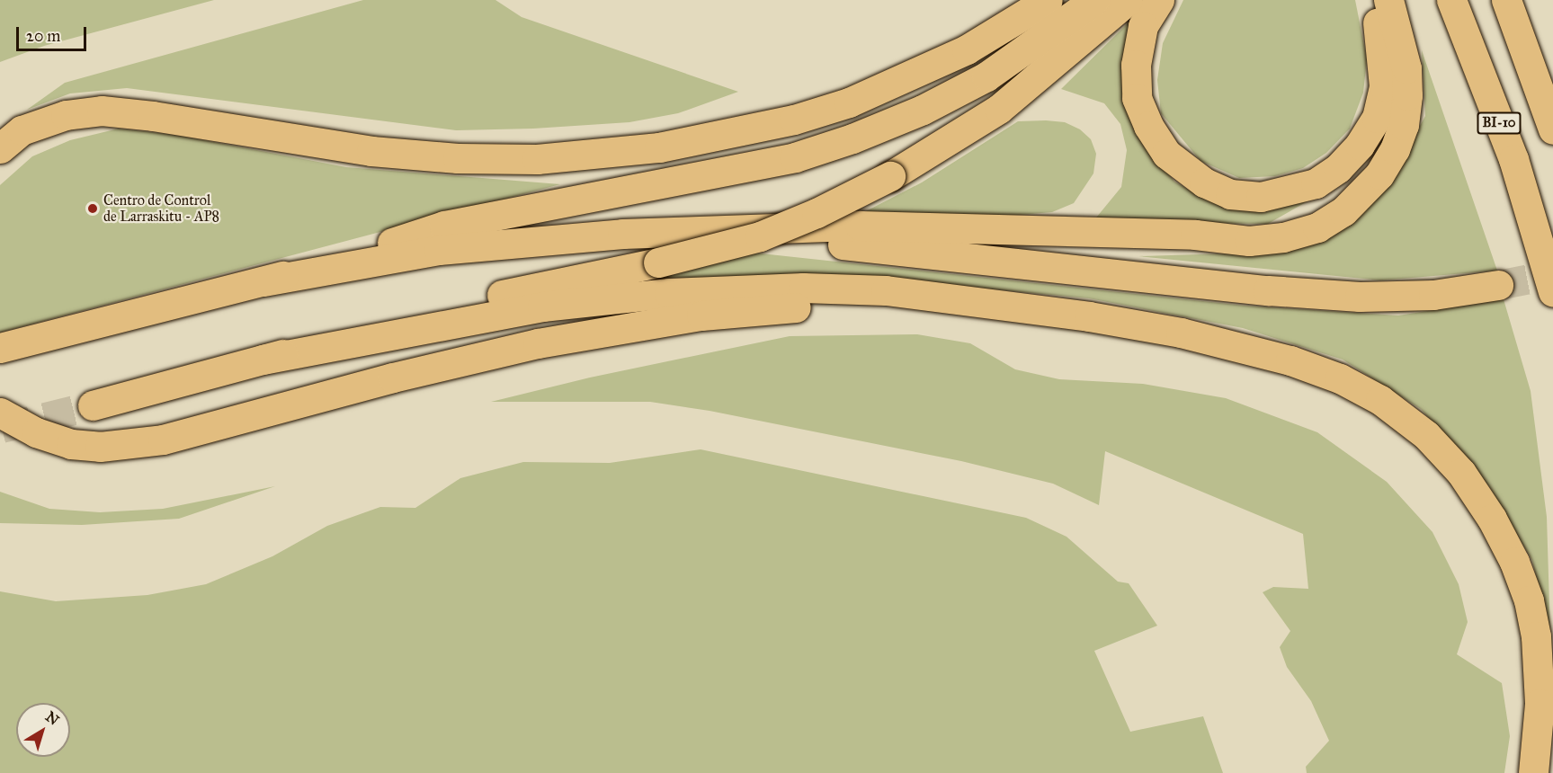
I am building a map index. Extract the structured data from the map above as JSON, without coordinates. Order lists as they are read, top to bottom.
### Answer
{
  "streets": {
    "highway": ["BI-10"]
  },
  "places": ["Centro de Control de Larraskitu - AP8"],
  "scale_bar": "20 m",
  "north": "top right"
}
